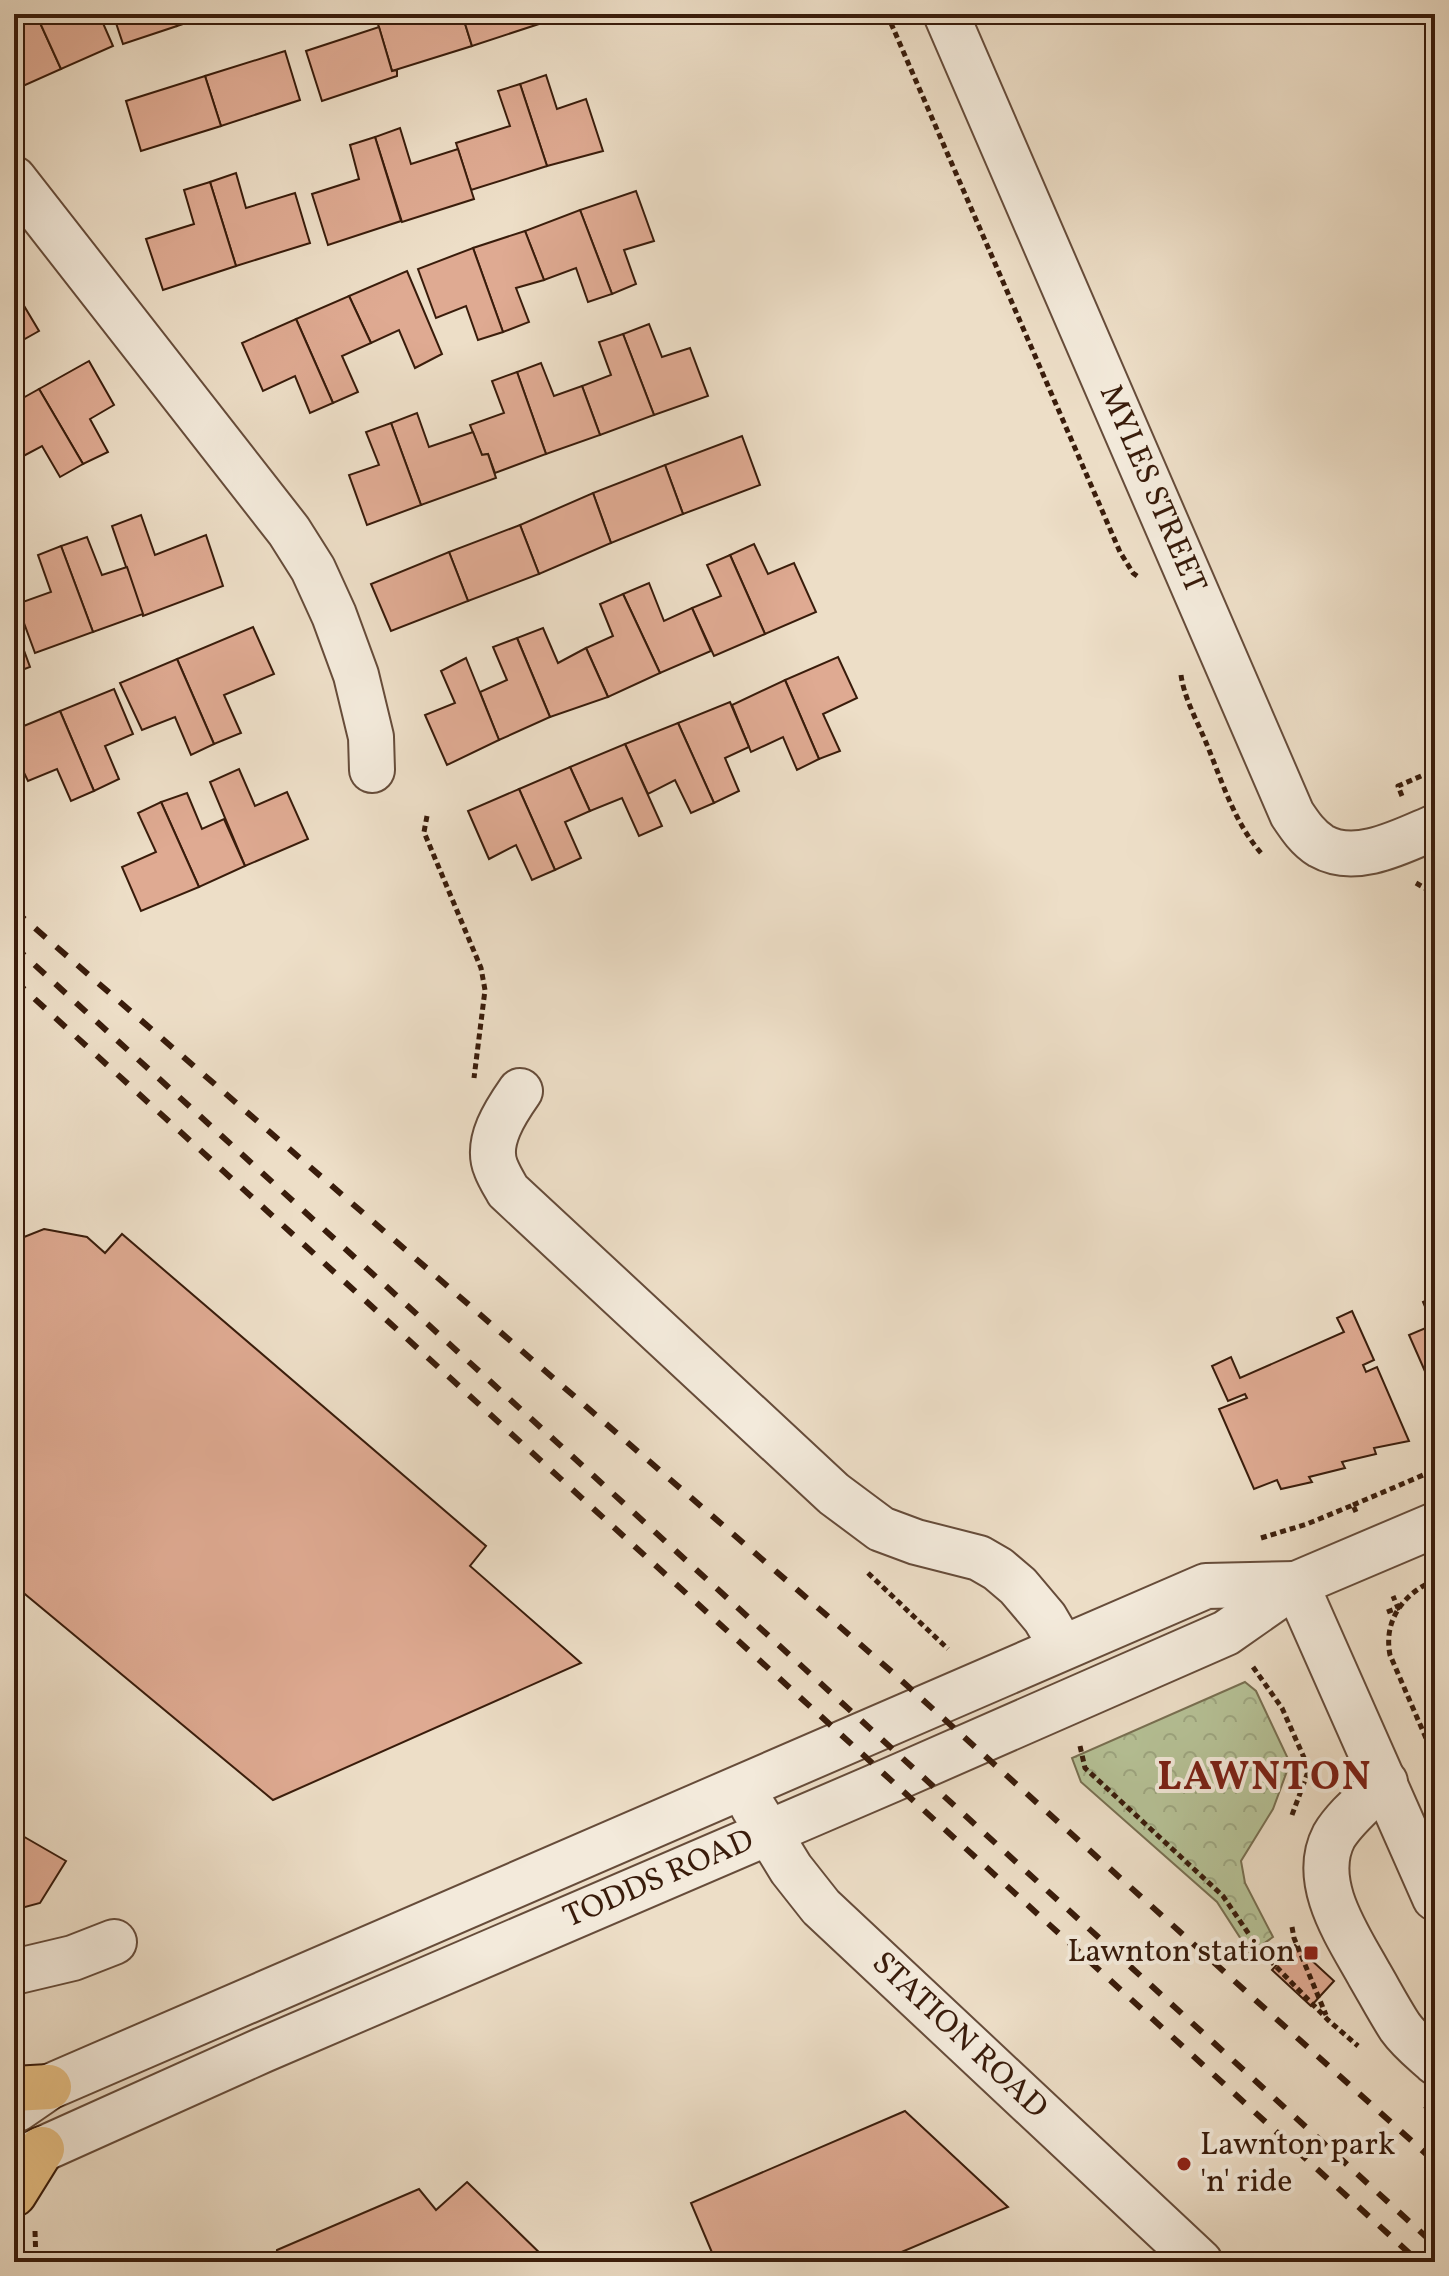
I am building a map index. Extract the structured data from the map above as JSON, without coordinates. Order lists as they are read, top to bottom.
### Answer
{
  "streets": {
    "street": ["MYLES STREET", "TODDS ROAD", "STATION ROAD"]
  },
  "crossings": [
    ["TODDS ROAD", "STATION ROAD"]
  ],
  "districts": ["LAWNTON"],
  "places": {
    "transit": ["Lawnton station"],
    "other": ["Lawnton park 'n' ride"]
  }
}
